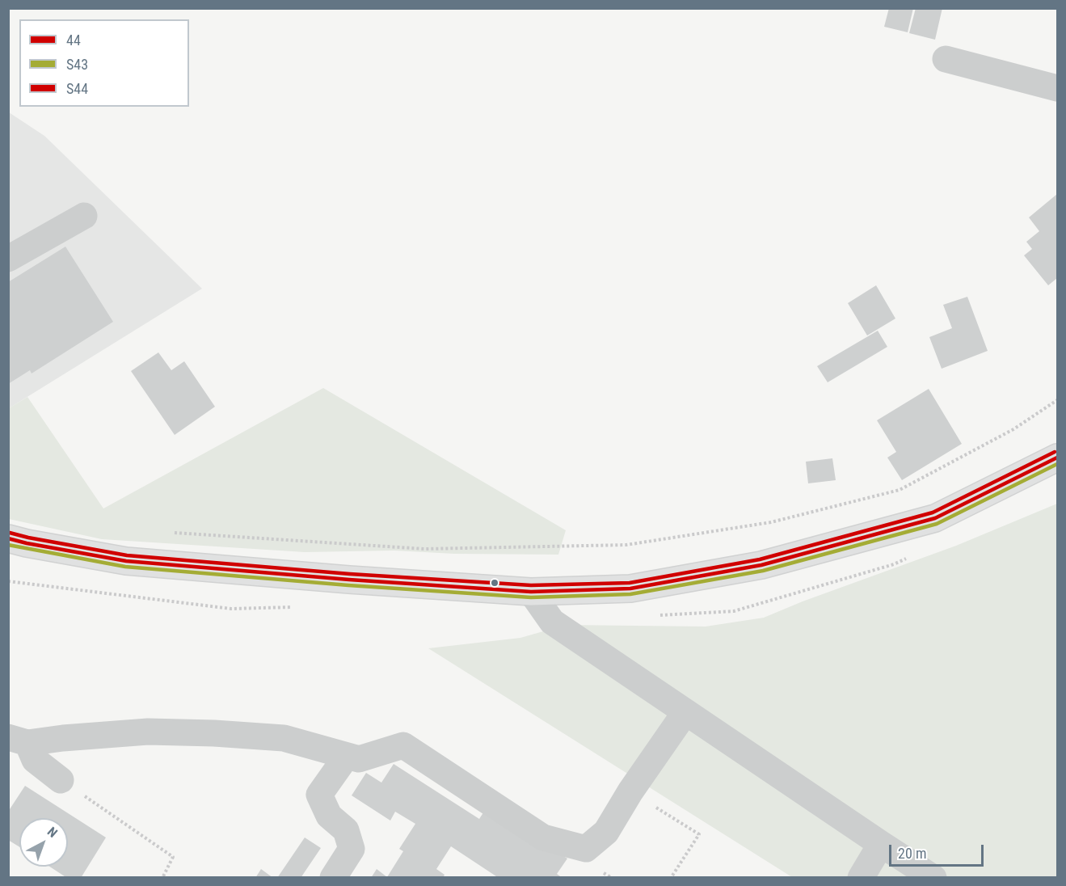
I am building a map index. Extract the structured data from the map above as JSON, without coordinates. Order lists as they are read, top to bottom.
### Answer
{
  "lines": ["transit line S44", "transit line 44", "transit line S43"],
  "legend": ["44", "S43", "S44"],
  "scale_bar": "20 m",
  "north": "top right"
}
